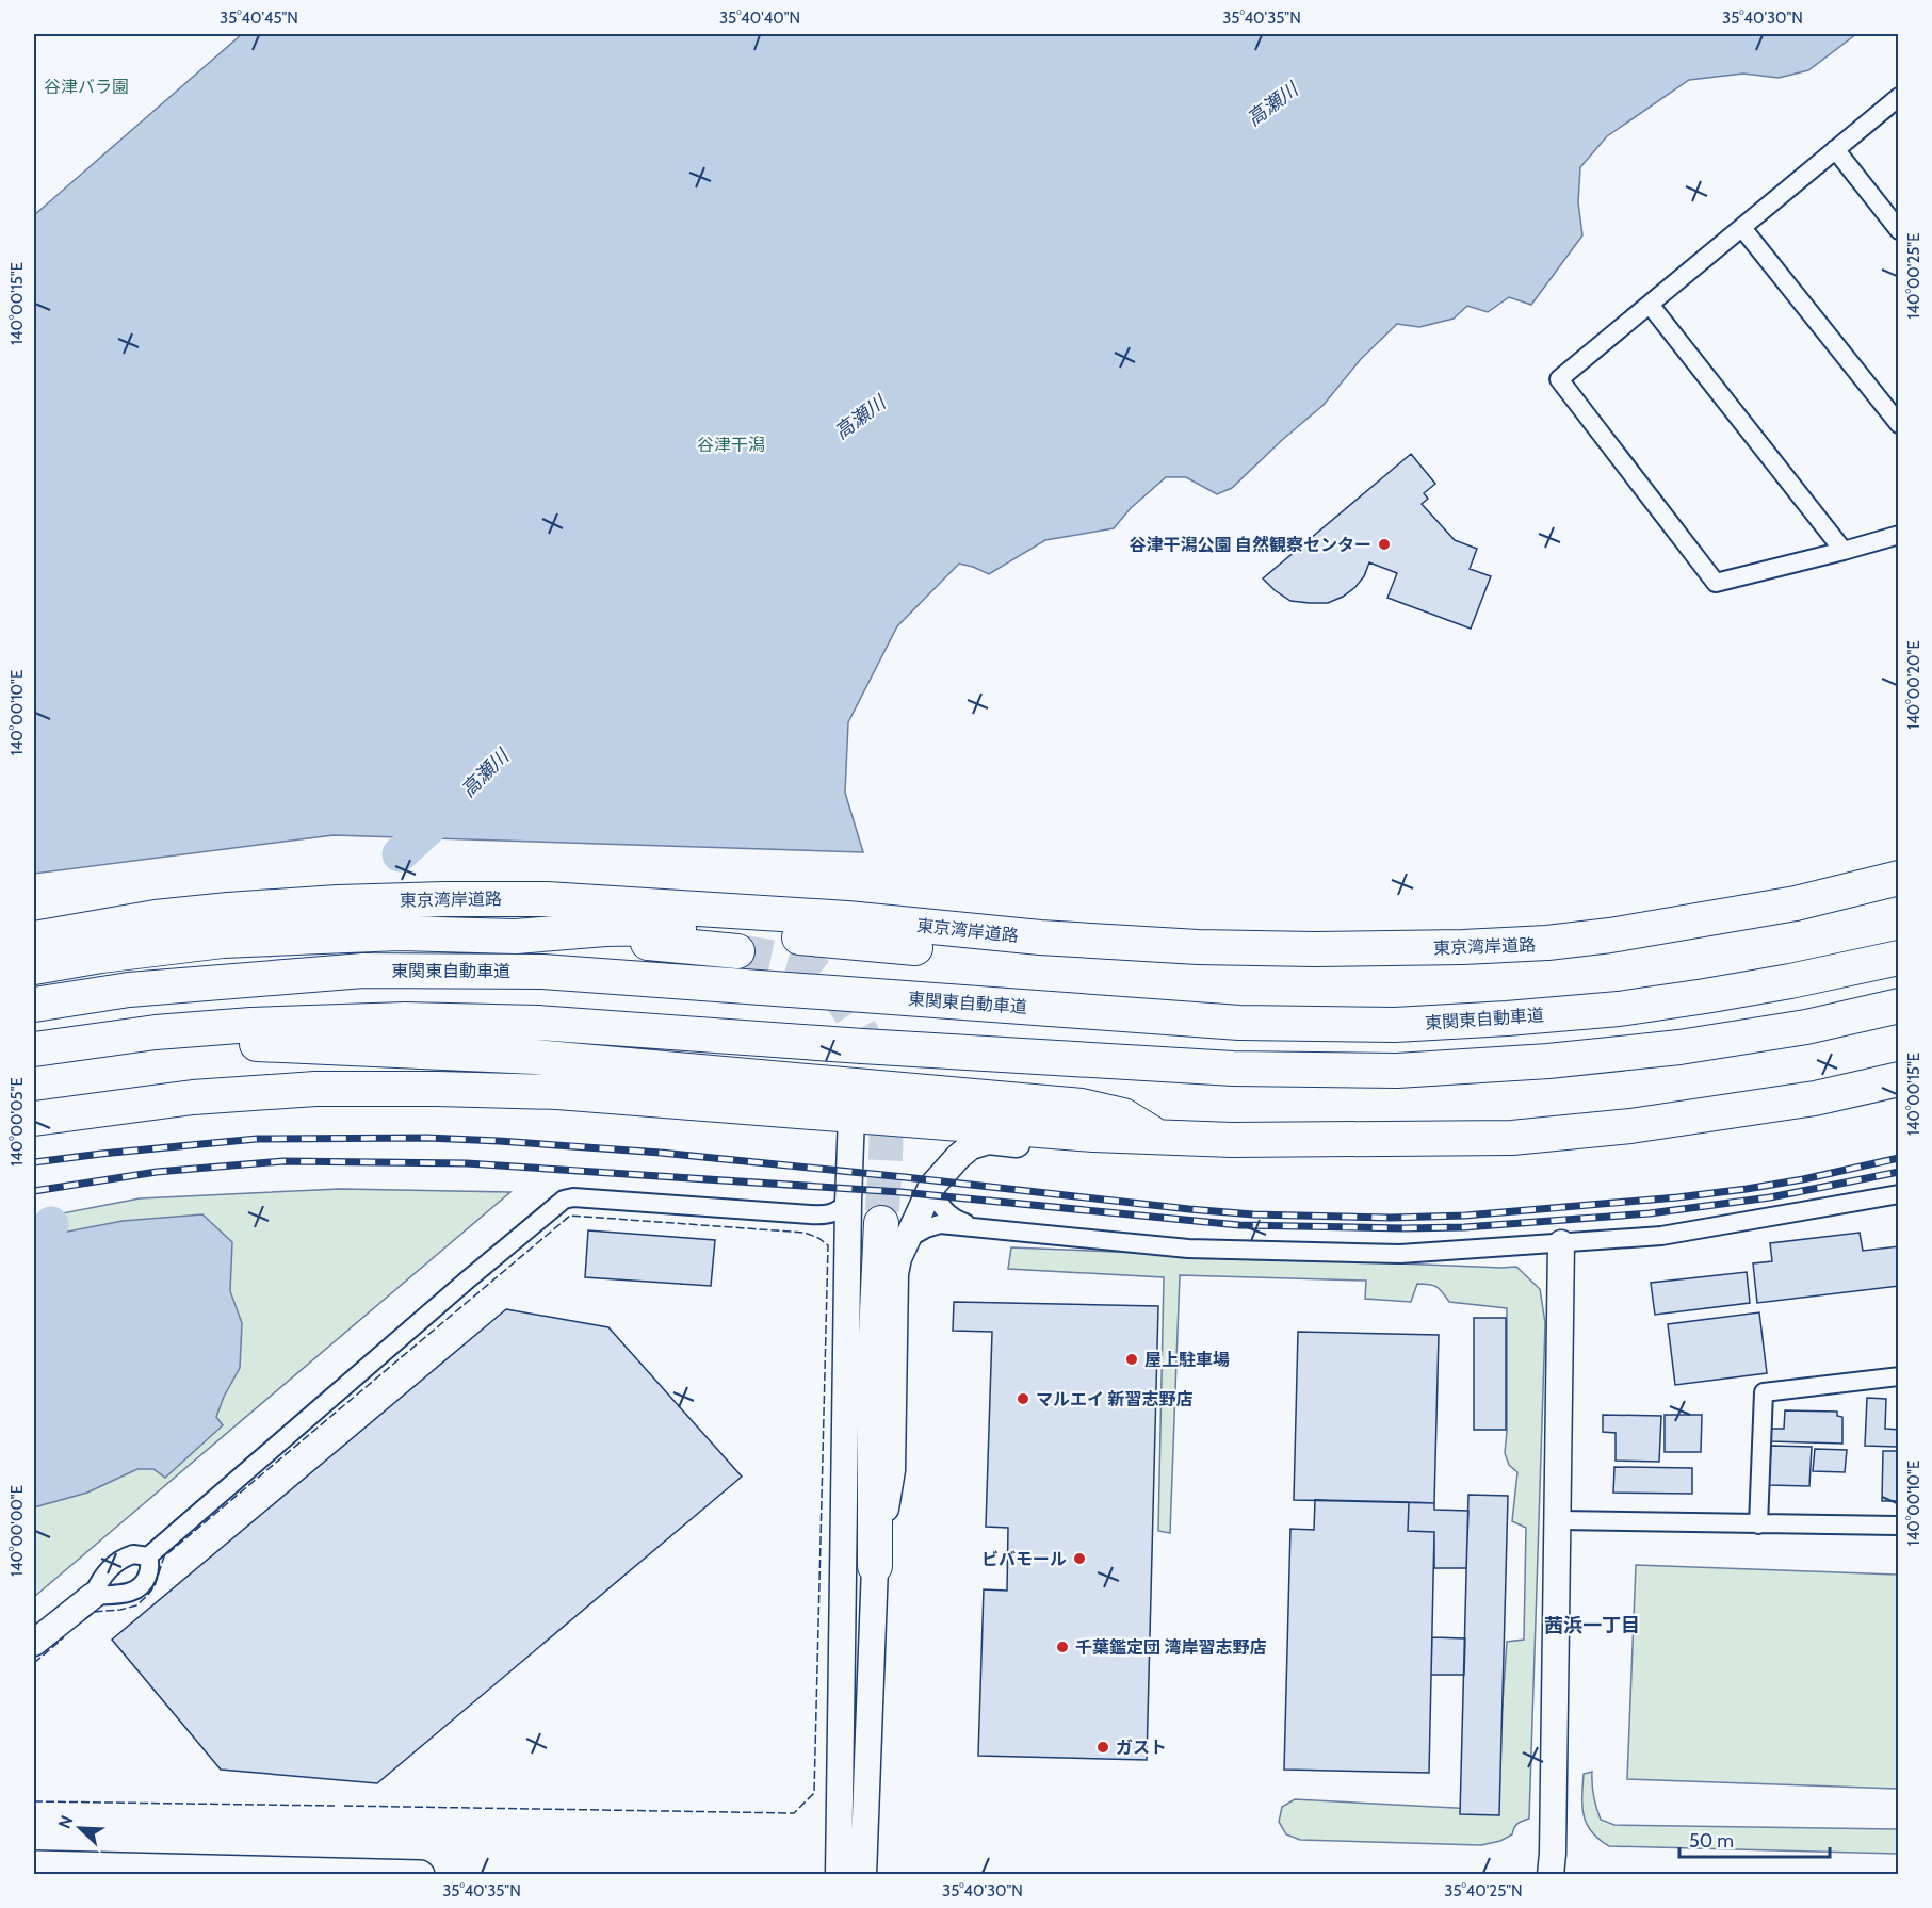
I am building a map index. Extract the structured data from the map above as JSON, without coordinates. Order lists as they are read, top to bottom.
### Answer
{
  "streets": {
    "highway": ["東京湾岸道路", "東関東自動車道"]
  },
  "districts": ["茜浜一丁目"],
  "water": ["高瀬川"],
  "parks": ["谷津バラ園", "谷津干潟"],
  "places": [
    "谷津干潟公園 自然観察センター",
    "屋上駐車場",
    "マルエイ 新習志野店",
    "ビバモール",
    "千葉鑑定団 湾岸習志野店",
    "ガスト"
  ],
  "scale_bar": "50 m",
  "north": "top left",
  "coordinates": [
    "35°40'45\"N",
    "35°40'40\"N",
    "35°40'35\"N",
    "35°40'30\"N",
    "140°00'25\"E",
    "140°00'15\"E",
    "140°00'20\"E",
    "140°00'10\"E",
    "140°00'05\"E",
    "140°00'00\"E",
    "35°40'25\"N"
  ]
}
